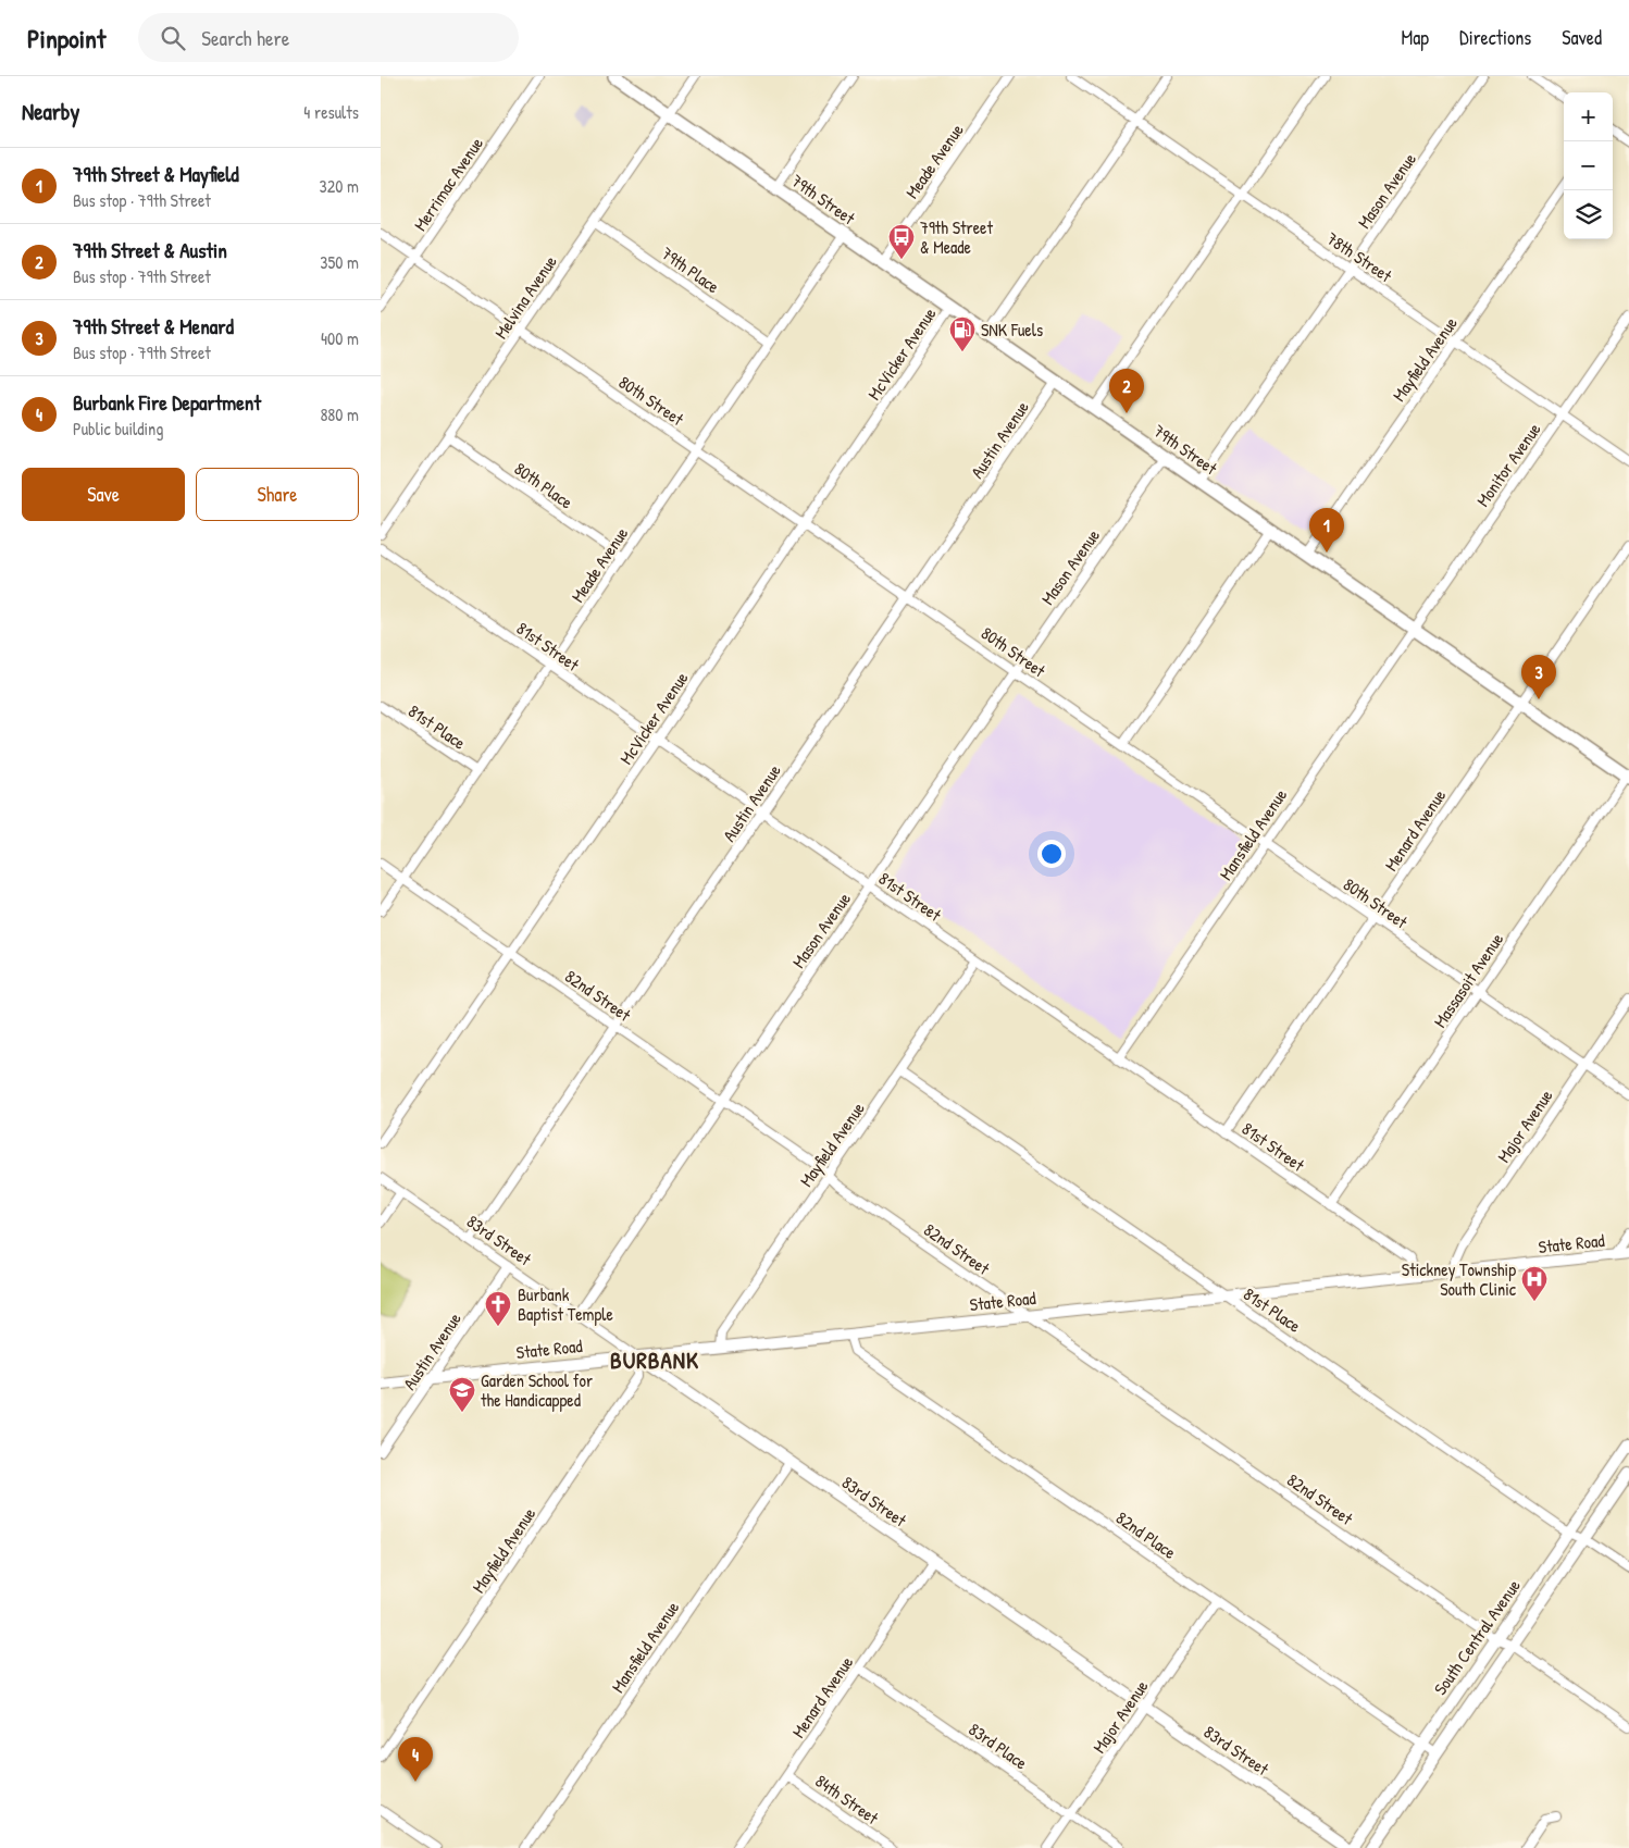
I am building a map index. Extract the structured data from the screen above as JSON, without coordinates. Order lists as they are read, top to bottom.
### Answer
{
  "streets": {
    "main road": ["79th Street"],
    "street": [
      "Meade Avenue",
      "Merrimac Avenue",
      "Mason Avenue",
      "78th Street",
      "79th Place",
      "Melvina Avenue",
      "McVicker Avenue",
      "Mayfield Avenue",
      "80th Street",
      "Austin Avenue",
      "Monitor Avenue",
      "80th Place",
      "81st Street",
      "81st Place",
      "Menard Avenue",
      "Mansfield Avenue",
      "Massasoit Avenue",
      "82nd Street",
      "Major Avenue",
      "83rd Street",
      "State Road",
      "82nd Place",
      "South Central Avenue",
      "83rd Place",
      "84th Street"
    ]
  },
  "crossings": [
    ["Meade Avenue", "79th Street"],
    ["Meade Avenue", "79th Place"],
    ["Meade Avenue", "80th Street"],
    ["Meade Avenue", "80th Place"],
    ["Meade Avenue", "81st Street"],
    ["Meade Avenue", "81st Place"],
    ["Meade Avenue", "82nd Street"],
    ["Merrimac Avenue", "80th Street"],
    ["Mason Avenue", "79th Street"],
    ["Mason Avenue", "78th Street"],
    ["Mason Avenue", "80th Street"],
    ["Mason Avenue", "81st Street"],
    ["Mason Avenue", "82nd Street"],
    ["Mason Avenue", "83rd Street"],
    ["79th Street", "Melvina Avenue"],
    ["79th Street", "McVicker Avenue"],
    ["79th Street", "Mayfield Avenue"],
    ["79th Street", "Austin Avenue"],
    ["79th Street", "Monitor Avenue"],
    ["79th Street", "Menard Avenue"],
    ["79th Street", "Mansfield Avenue"],
    ["79th Street", "Massasoit Avenue"],
    ["78th Street", "Mayfield Avenue"],
    ["78th Street", "Monitor Avenue"],
    ["79th Place", "Melvina Avenue"],
    ["Melvina Avenue", "80th Street"],
    ["Melvina Avenue", "80th Place"],
    ["McVicker Avenue", "80th Street"],
    ["McVicker Avenue", "81st Street"],
    ["McVicker Avenue", "82nd Street"],
    ["Mayfield Avenue", "81st Street"],
    ["Mayfield Avenue", "81st Place"],
    ["Mayfield Avenue", "82nd Street"],
    ["Mayfield Avenue", "83rd Street"],
    ["Mayfield Avenue", "State Road"],
    ["80th Street", "Austin Avenue"],
    ["80th Street", "Menard Avenue"],
    ["80th Street", "Mansfield Avenue"],
    ["80th Street", "Massasoit Avenue"],
    ["80th Street", "Major Avenue"],
    ["Austin Avenue", "81st Street"],
    ["Austin Avenue", "82nd Street"],
    ["Austin Avenue", "83rd Street"],
    ["Austin Avenue", "State Road"],
    ["Monitor Avenue", "Mansfield Avenue"],
    ["81st Street", "Menard Avenue"],
    ["81st Street", "Mansfield Avenue"],
    ["81st Street", "Massasoit Avenue"],
    ["81st Street", "State Road"],
    ["81st Place", "State Road"],
    ["81st Place", "South Central Avenue"],
    ["Menard Avenue", "83rd Street"],
    ["Menard Avenue", "83rd Place"],
    ["Menard Avenue", "84th Street"],
    ["Mansfield Avenue", "83rd Street"],
    ["82nd Street", "State Road"],
    ["82nd Street", "South Central Avenue"],
    ["Major Avenue", "83rd Street"],
    ["Major Avenue", "State Road"],
    ["Major Avenue", "82nd Place"],
    ["Major Avenue", "83rd Place"],
    ["83rd Street", "State Road"],
    ["83rd Street", "South Central Avenue"],
    ["State Road", "82nd Place"],
    ["82nd Place", "South Central Avenue"]
  ],
  "districts": ["BURBANK"],
  "places": {
    "bus stop": ["79th Street & Meade"],
    "fuel station": ["SNK Fuels"],
    "hospital": ["Stickney Township South Clinic"],
    "church": ["Burbank Baptist Temple"],
    "school or university": ["Garden School for the Handicapped"]
  },
  "page": {
    "header": "Pinpoint",
    "search": "Search here",
    "nav": ["Map", "Directions", "Saved"],
    "heading": ["Nearby", "4 results"],
    "map_buttons": ["+", "−"],
    "list": [
      {
        "mark": "1",
        "name": "79th Street & Mayfield",
        "note": "Bus stop · 79th Street",
        "value": "320 m"
      },
      {
        "mark": "2",
        "name": "79th Street & Austin",
        "note": "Bus stop · 79th Street",
        "value": "350 m"
      },
      {
        "mark": "3",
        "name": "79th Street & Menard",
        "note": "Bus stop · 79th Street",
        "value": "400 m"
      },
      {
        "mark": "4",
        "name": "Burbank Fire Department",
        "note": "Public building",
        "value": "880 m"
      }
    ],
    "pins": [
      "2",
      "1",
      "3",
      "4"
    ],
    "buttons": ["Save", "Share"]
  }
}
